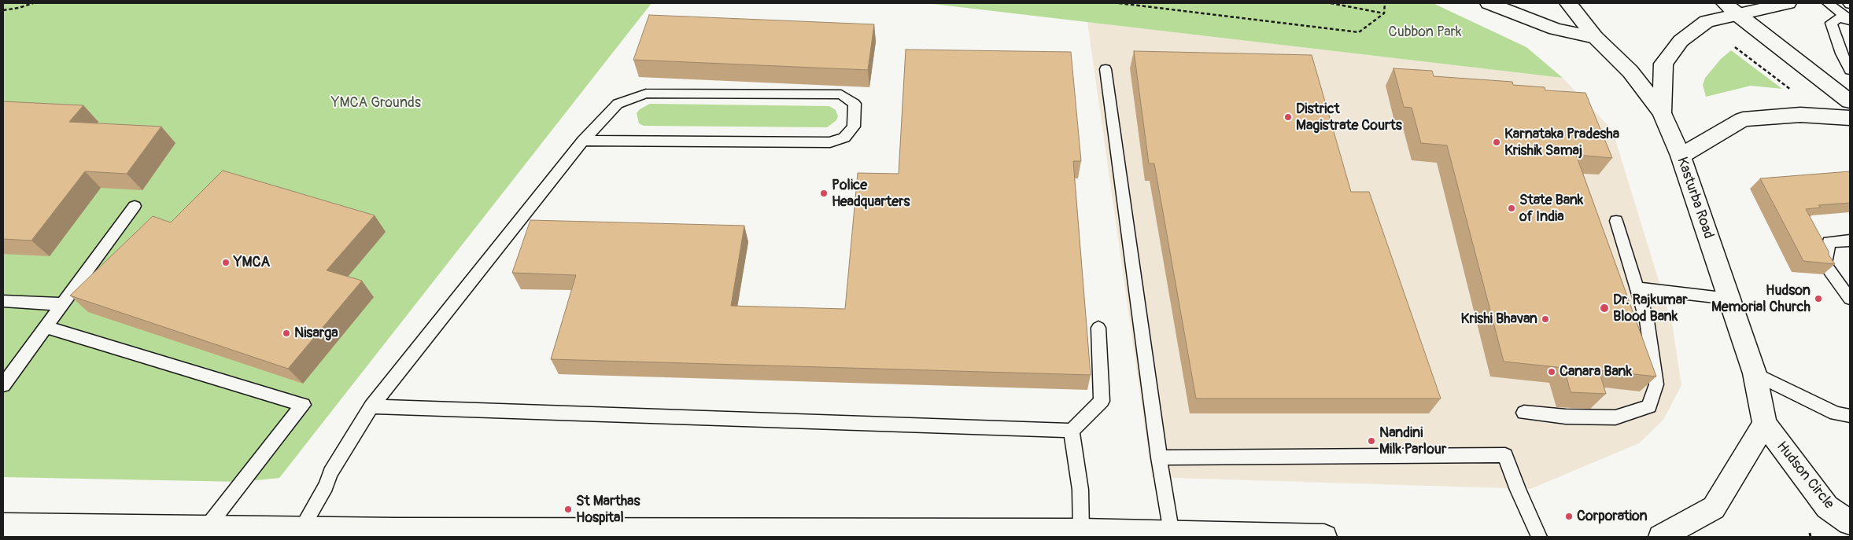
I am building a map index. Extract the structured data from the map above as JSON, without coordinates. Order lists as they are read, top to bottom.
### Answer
{
  "streets": {
    "main road": ["Kasturba Road", "Hudson Circle"]
  },
  "crossings": [
    ["Kasturba Road", "Hudson Circle"]
  ],
  "parks": ["Cubbon Park", "YMCA Grounds"],
  "places": [
    "District Magistrate Courts",
    "Karnataka Pradesha Krishik Samaj",
    "Police Headquarters",
    "State Bank of India",
    "YMCA",
    "Hudson Memorial Church",
    "Dr. Rajkumar Blood Bank",
    "Krishi Bhavan",
    "Nisarga",
    "Canara Bank",
    "Nandini Milk Parlour",
    "St Marthas Hospital",
    "Corporation"
  ]
}
